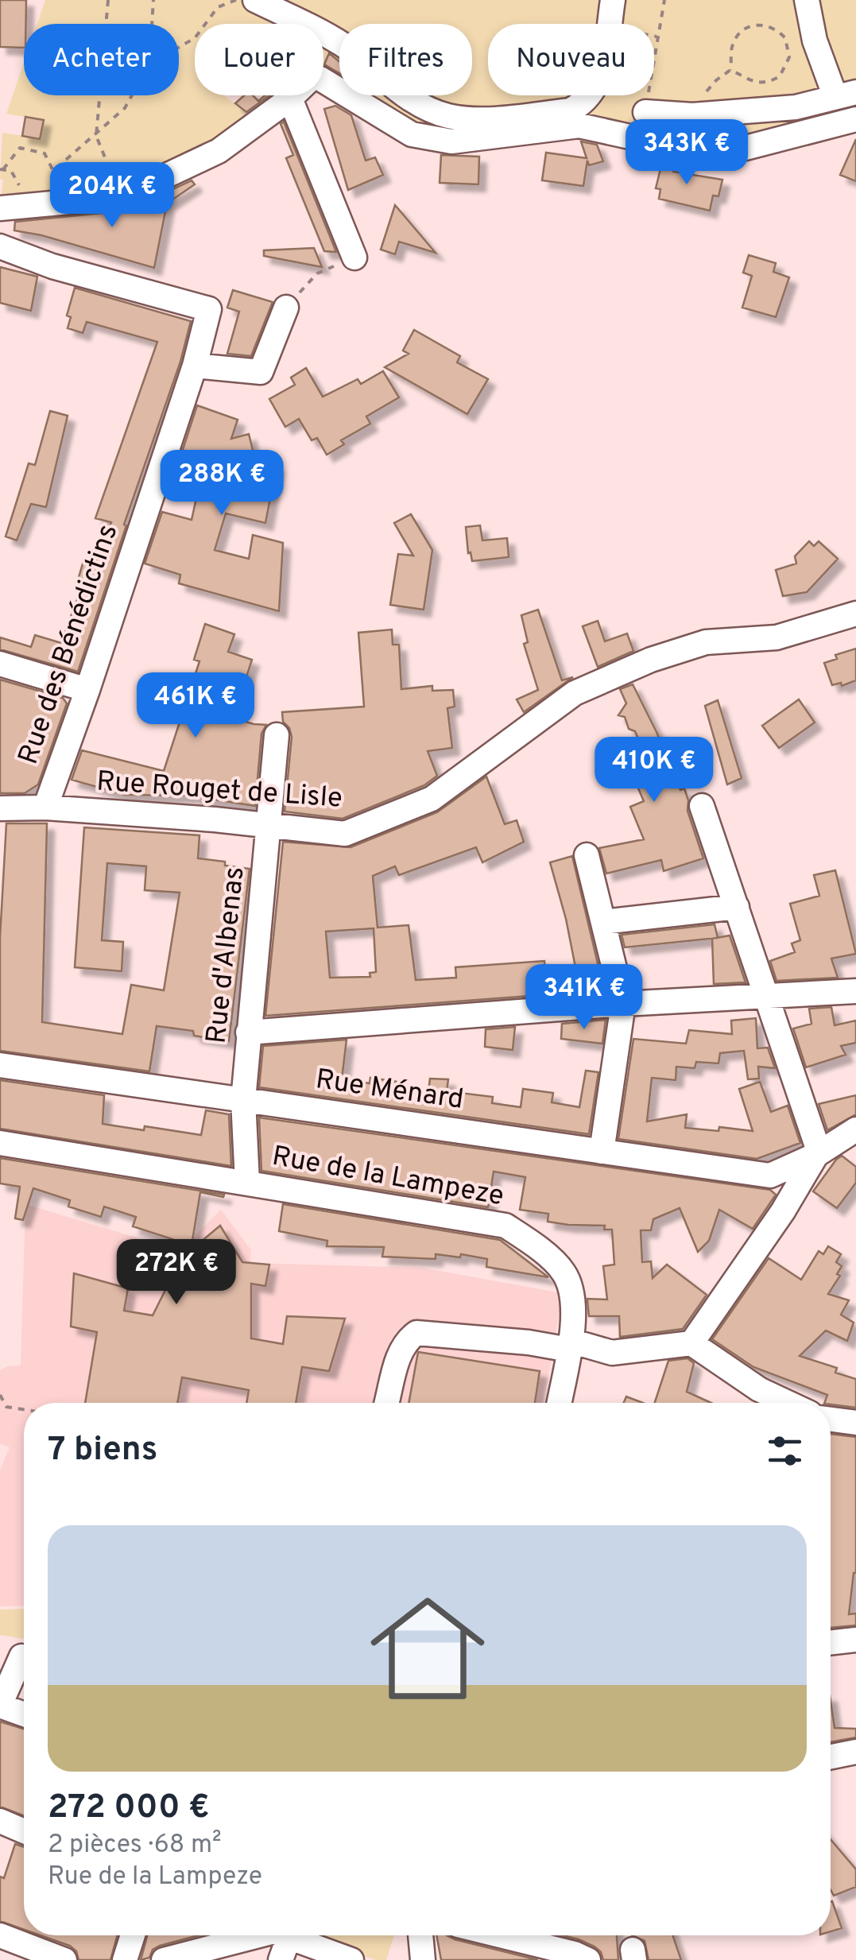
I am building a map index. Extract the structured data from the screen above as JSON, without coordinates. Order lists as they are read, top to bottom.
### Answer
{
  "streets": {
    "street": [
      "Rue des Bénédictins",
      "Rue Rouget de Lisle",
      "Rue d'Albenas",
      "Rue Ménard",
      "Rue de la Lampeze"
    ]
  },
  "crossings": [
    ["Rue des Bénédictins", "Rue Rouget de Lisle"],
    ["Rue Rouget de Lisle", "Rue d'Albenas"],
    ["Rue d'Albenas", "Rue Ménard"],
    ["Rue d'Albenas", "Rue de la Lampeze"]
  ],
  "page": {
    "chip": [
      "Acheter",
      "Louer",
      "Filtres",
      "Nouveau"
    ],
    "price": [
      "343K €",
      "204K €",
      "288K €",
      "461K €",
      "410K €",
      "341K €",
      "272K €"
    ],
    "heading": "7 biens",
    "list": [
      {
        "name": "272 000 €",
        "note": "2 pièces · 68 m² · Rue de la Lampeze"
      }
    ]
  }
}
